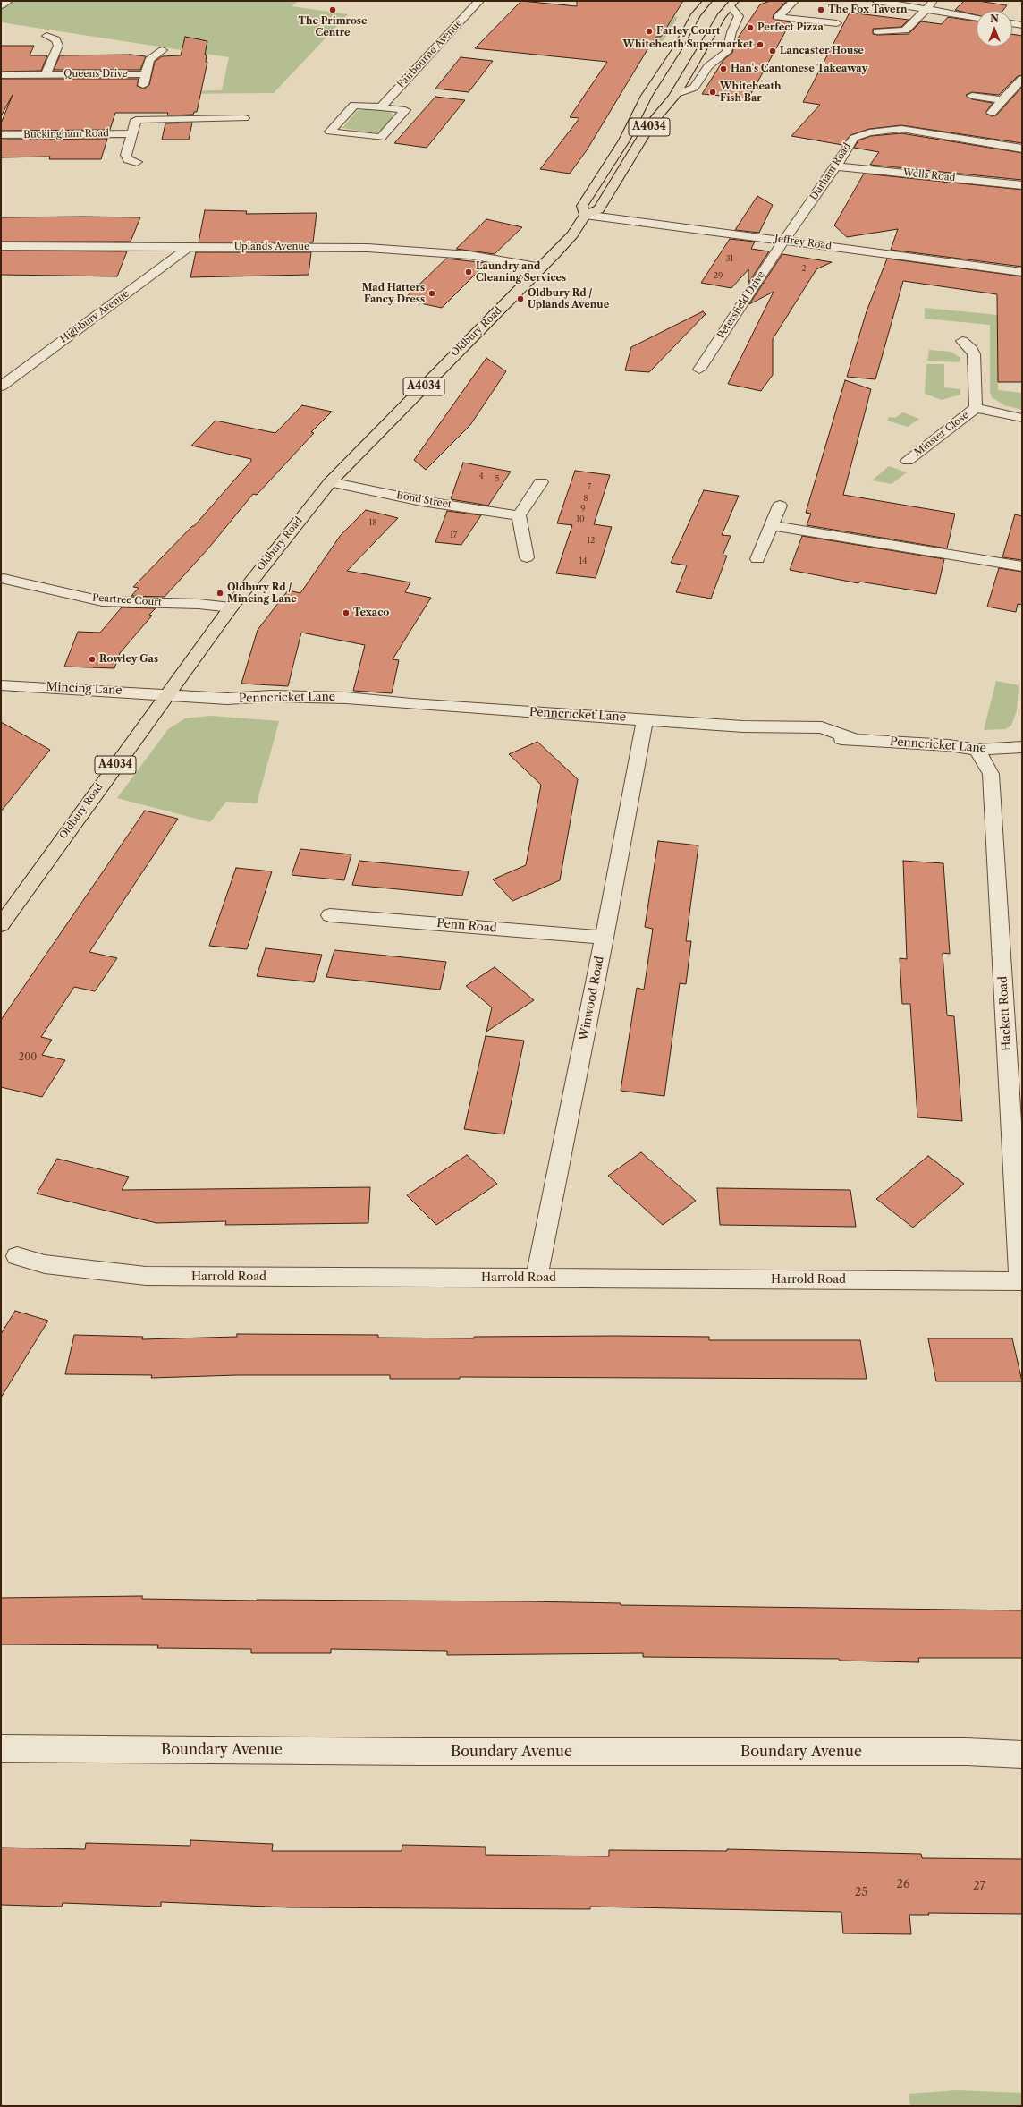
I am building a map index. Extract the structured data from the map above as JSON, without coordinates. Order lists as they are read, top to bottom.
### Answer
{
  "streets": {
    "main road": ["A4034", "Oldbury Road"],
    "street": [
      "Fairbourne Avenue",
      "Queens Drive",
      "Buckingham Road",
      "Durham Road",
      "Wells Road",
      "Jeffrey Road",
      "Uplands Avenue",
      "Petersfield Drive",
      "Highbury Avenue",
      "Minster Close",
      "Bond Street",
      "Peartree Court",
      "Mincing Lane",
      "Penncricket Lane",
      "Penn Road",
      "Winwood Road",
      "Hackett Road",
      "Harrold Road",
      "Boundary Avenue"
    ]
  },
  "crossings": [
    ["A4034", "Jeffrey Road"],
    ["A4034", "Oldbury Road"],
    ["Durham Road", "Wells Road"],
    ["Durham Road", "Jeffrey Road"],
    ["Durham Road", "Petersfield Drive"],
    ["Jeffrey Road", "Petersfield Drive"],
    ["Jeffrey Road", "Oldbury Road"],
    ["Uplands Avenue", "Highbury Avenue"],
    ["Uplands Avenue", "Oldbury Road"],
    ["Oldbury Road", "Bond Street"],
    ["Oldbury Road", "Peartree Court"],
    ["Oldbury Road", "Mincing Lane"],
    ["Oldbury Road", "Penncricket Lane"],
    ["Mincing Lane", "Penncricket Lane"],
    ["Penncricket Lane", "Winwood Road"],
    ["Penncricket Lane", "Hackett Road"],
    ["Penn Road", "Winwood Road"],
    ["Winwood Road", "Harrold Road"],
    ["Hackett Road", "Harrold Road"]
  ],
  "places": [
    "The Primrose Centre",
    "The Fox Tavern",
    "Perfect Pizza",
    "Farley Court",
    "Whiteheath Supermarket",
    "Lancaster House",
    "Han's Cantonese Takeaway",
    "Whiteheath Fish Bar",
    "Laundry and Cleaning Services",
    "Mad Hatters Fancy Dress",
    "Oldbury Rd / Uplands Avenue",
    "Oldbury Rd / Mincing Lane",
    "Texaco",
    "Rowley Gas"
  ],
  "house_numbers": [
    "31",
    "2",
    "29",
    "4",
    "5",
    "7",
    "8",
    "9",
    "10",
    "18",
    "17",
    "12",
    "14",
    "200",
    "26",
    "27",
    "25"
  ],
  "north": "top"
}
